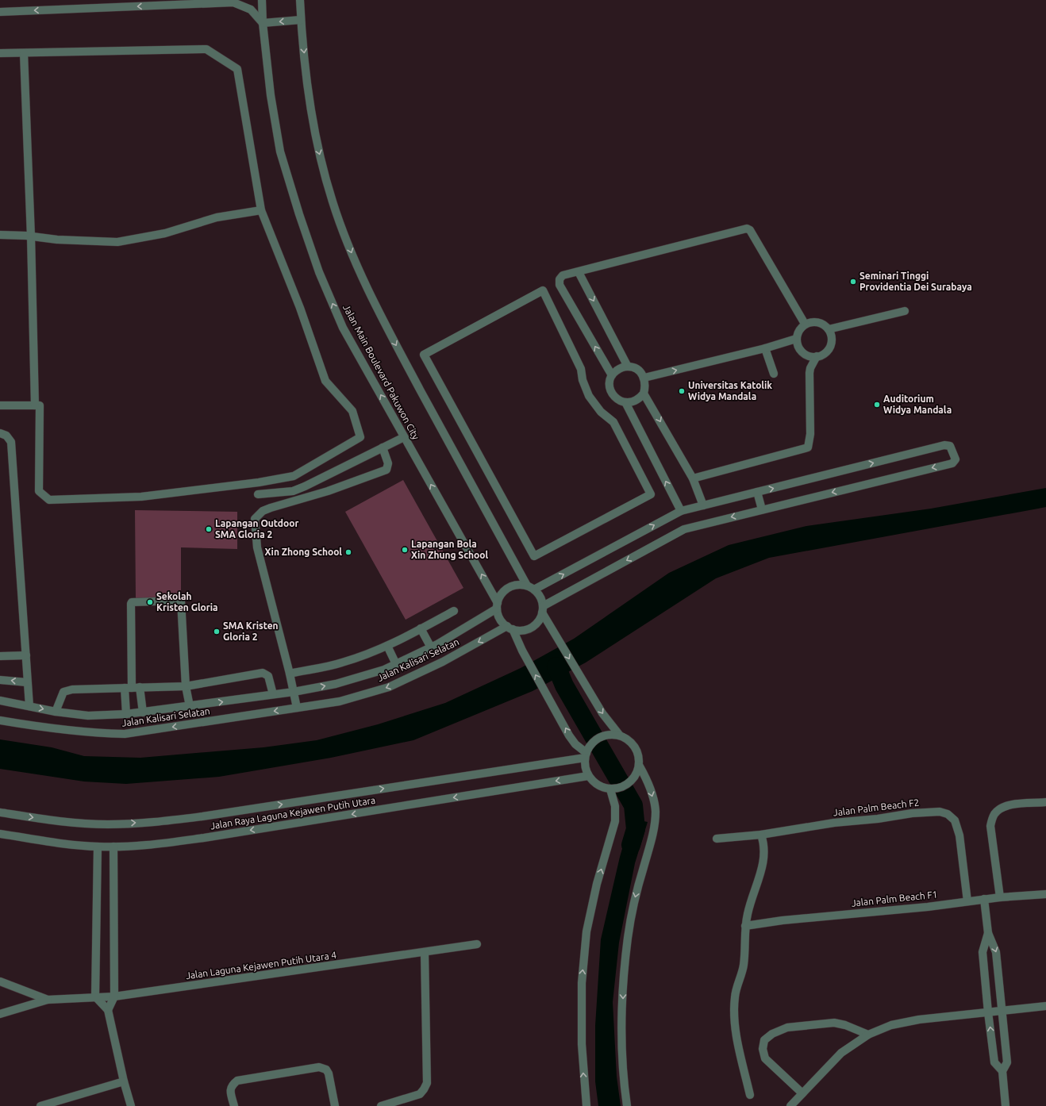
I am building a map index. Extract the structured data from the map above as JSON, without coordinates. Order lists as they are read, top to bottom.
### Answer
{
  "streets": {
    "street": [
      "Jalan Main Boulevard Pakuwon City",
      "Jalan Kalisari Selatan",
      "Jalan Palm Beach F2",
      "Jalan Raya Laguna Kejawen Putih Utara",
      "Jalan Palm Beach F1",
      "Jalan Laguna Kejawen Putih Utara 4"
    ]
  },
  "crossings": [
    ["Jalan Main Boulevard Pakuwon City", "Jalan Kalisari Selatan"],
    ["Jalan Palm Beach F2", "Jalan Palm Beach F1"]
  ],
  "places": [
    "Seminari Tinggi Providentia Dei Surabaya",
    "Universitas Katolik Widya Mandala",
    "Auditorium Widya Mandala",
    "Lapangan Outdoor SMA Gloria 2",
    "Lapangan Bola Xin Zhung School",
    "Xin Zhong School",
    "Sekolah Kristen Gloria",
    "SMA Kristen Gloria 2"
  ]
}
